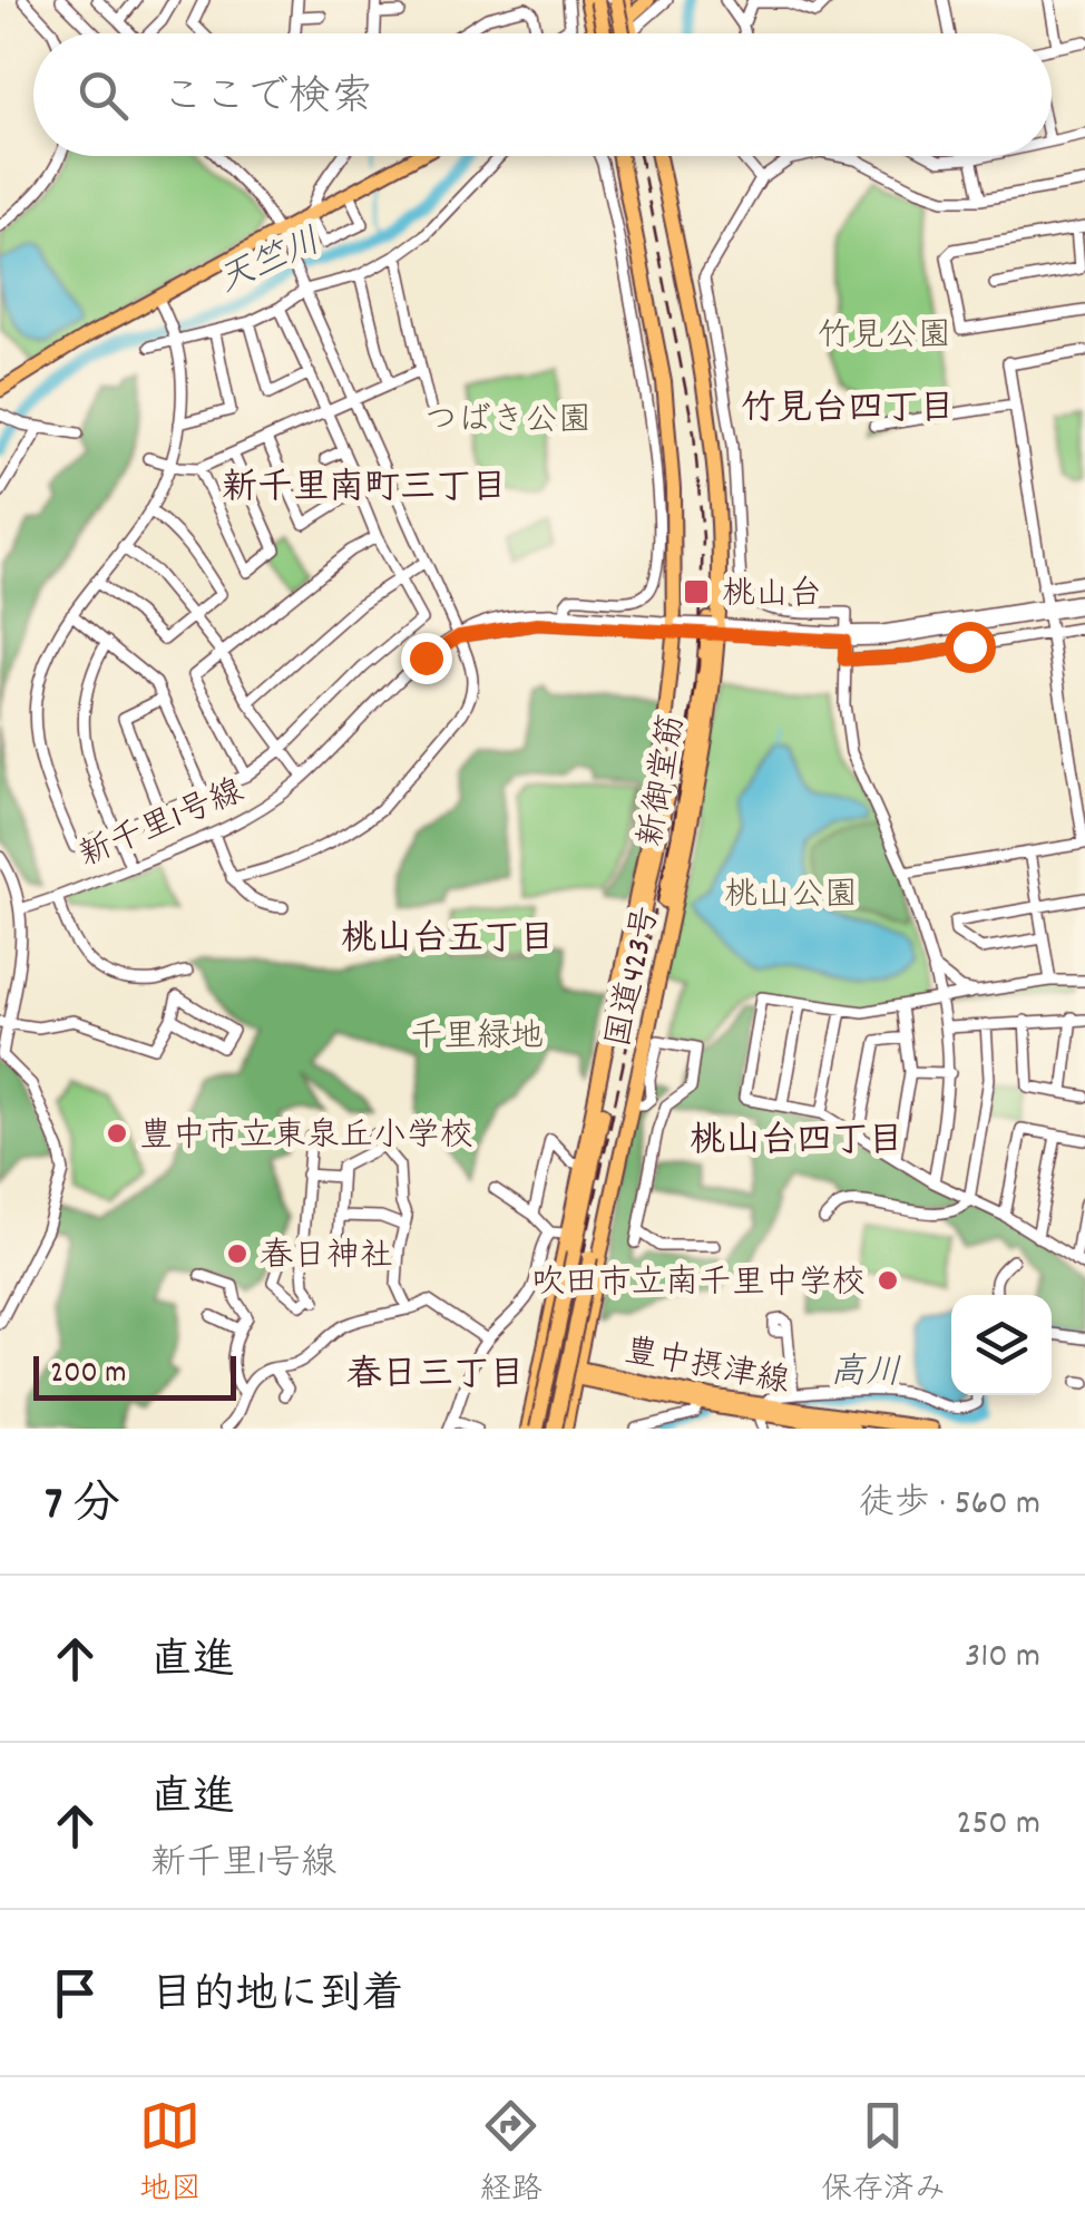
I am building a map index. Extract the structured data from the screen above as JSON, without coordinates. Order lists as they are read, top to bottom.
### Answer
{
  "streets": {
    "highway": ["新御堂筋", "国道423号"],
    "main road": ["豊中摂津線"],
    "street": ["新千里1号線"]
  },
  "crossings": [
    ["新御堂筋", "国道423号"],
    ["新千里1号線", "国道423号"],
    ["国道423号", "豊中摂津線"]
  ],
  "districts": [
    "竹見台四丁目",
    "新千里南町三丁目",
    "桃山台五丁目",
    "桃山台四丁目",
    "春日三丁目"
  ],
  "water": ["天竺川", "高川"],
  "parks": [
    "竹見公園",
    "つばき公園",
    "桃山公園",
    "千里緑地"
  ],
  "places": {
    "transit": ["桃山台"],
    "other": ["豊中市立東泉丘小学校", "春日神社", "吹田市立南千里中学校"]
  },
  "scale_bar": "200 m",
  "page": {
    "search": "ここで検索",
    "scale": "200 m",
    "heading": ["7 分", "徒歩 · 560 m"],
    "list": [
      ["直進", "310 m"],
      ["直進", "新千里1号線", "250 m"],
      "目的地に到着"
    ],
    "nav": ["地図", "経路", "保存済み"]
  }
}
